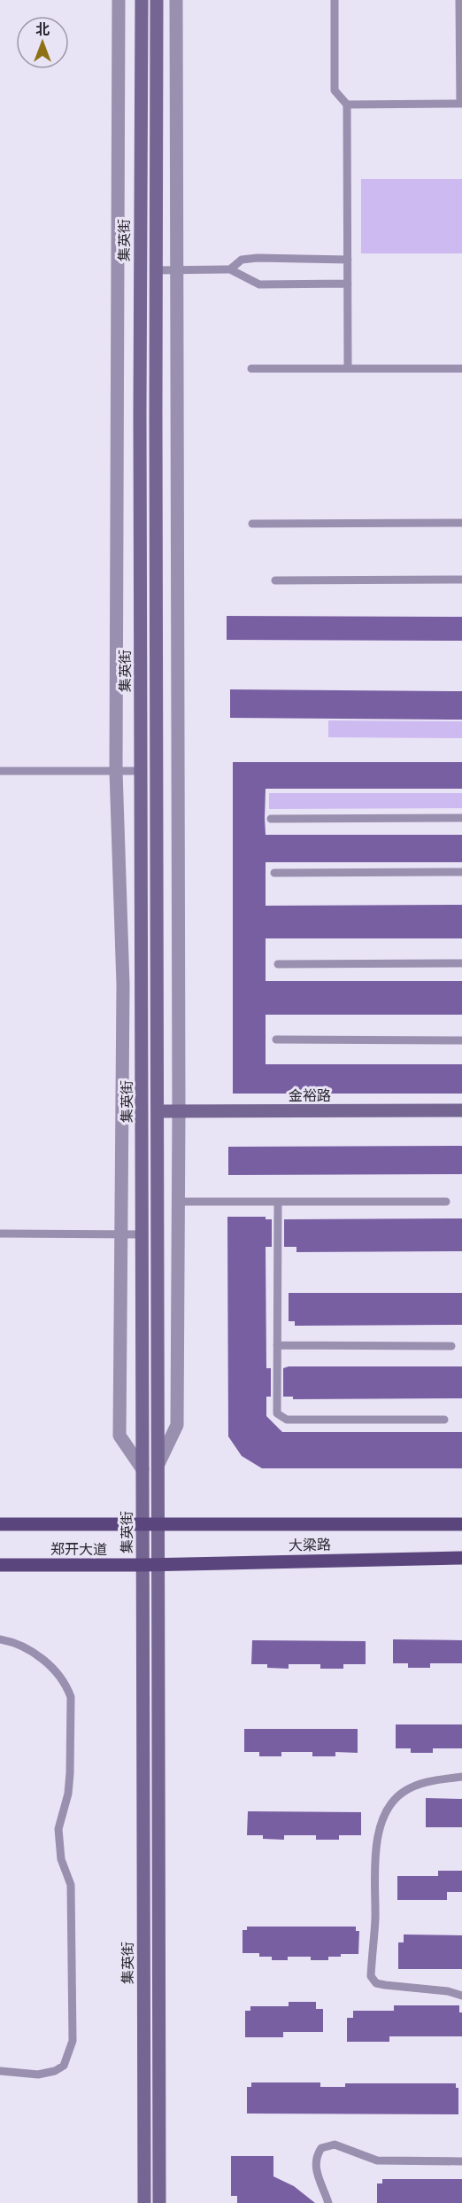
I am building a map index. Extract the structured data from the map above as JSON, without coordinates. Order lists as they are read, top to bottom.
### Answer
{
  "streets": {
    "main road": [
      "集英街",
      "金裕路",
      "大梁路",
      "郑开大道"
    ]
  },
  "crossings": [
    ["集英街", "郑开大道"],
    ["大梁路", "郑开大道"]
  ],
  "north": "top"
}
